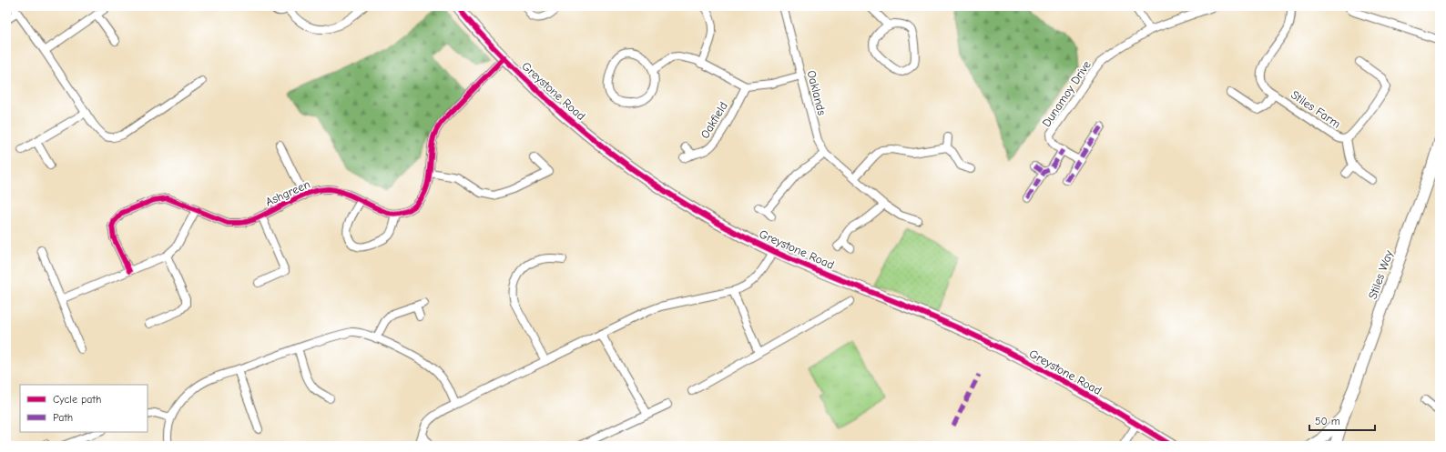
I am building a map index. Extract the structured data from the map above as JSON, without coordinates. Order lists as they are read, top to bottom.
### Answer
{
  "streets": {
    "main road": ["Greystone Road", "Stiles Way"],
    "street": [
      "Oaklands",
      "Dunamoy Drive",
      "Stiles Farm",
      "Oakfield",
      "Ashgreen"
    ]
  },
  "legend": ["Cycle path", "Path"],
  "scale_bar": "50 m"
}
